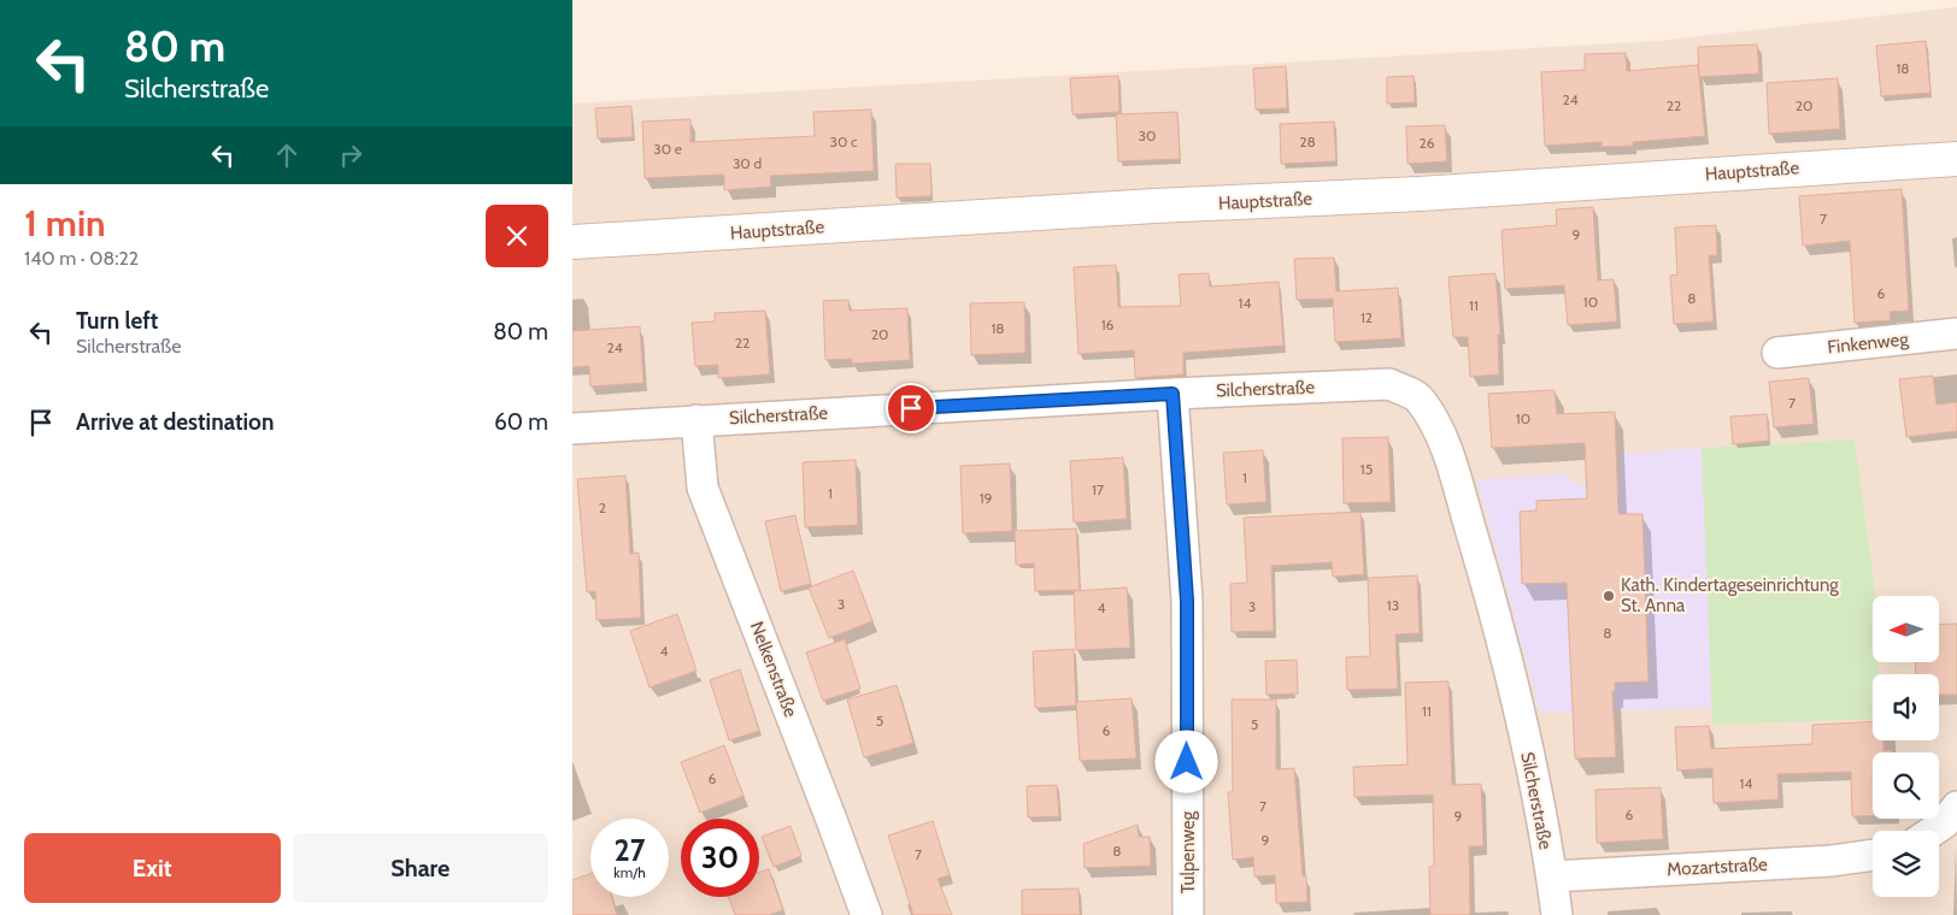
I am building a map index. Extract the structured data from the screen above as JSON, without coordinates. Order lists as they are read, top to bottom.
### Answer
{
  "streets": {
    "street": [
      "Hauptstraße",
      "Finkenweg",
      "Silcherstraße",
      "Nelkenstraße",
      "Tulpenweg",
      "Mozartstraße"
    ]
  },
  "crossings": [
    ["Silcherstraße", "Nelkenstraße"],
    ["Silcherstraße", "Tulpenweg"],
    ["Silcherstraße", "Mozartstraße"]
  ],
  "places": ["Kath. Kindertageseinrichtung St. Anna"],
  "house_numbers": [
    "18",
    "24",
    "22",
    "20",
    "30",
    "30 c",
    "28",
    "26",
    "30 e",
    "30 d",
    "7",
    "9",
    "6",
    "8",
    "10",
    "14",
    "11",
    "12",
    "16",
    "18",
    "20",
    "22",
    "24",
    "7",
    "10",
    "15",
    "1",
    "17",
    "1",
    "19",
    "2",
    "3",
    "13",
    "3",
    "4",
    "8",
    "4",
    "11",
    "5",
    "5",
    "6",
    "6",
    "14",
    "7",
    "6",
    "9",
    "9",
    "8",
    "7"
  ],
  "north": "left",
  "page": {
    "turn": ["80 m", "Silcherstraße"],
    "heading": ["1 min", "140 m · 08:22"],
    "list": [
      {
        "name": "Turn left",
        "note": "Silcherstraße",
        "value": "80 m"
      },
      {
        "name": "Arrive at destination",
        "value": "60 m"
      }
    ],
    "speed": "27 km/h",
    "limit": "30",
    "buttons": ["Exit", "Share"]
  }
}
